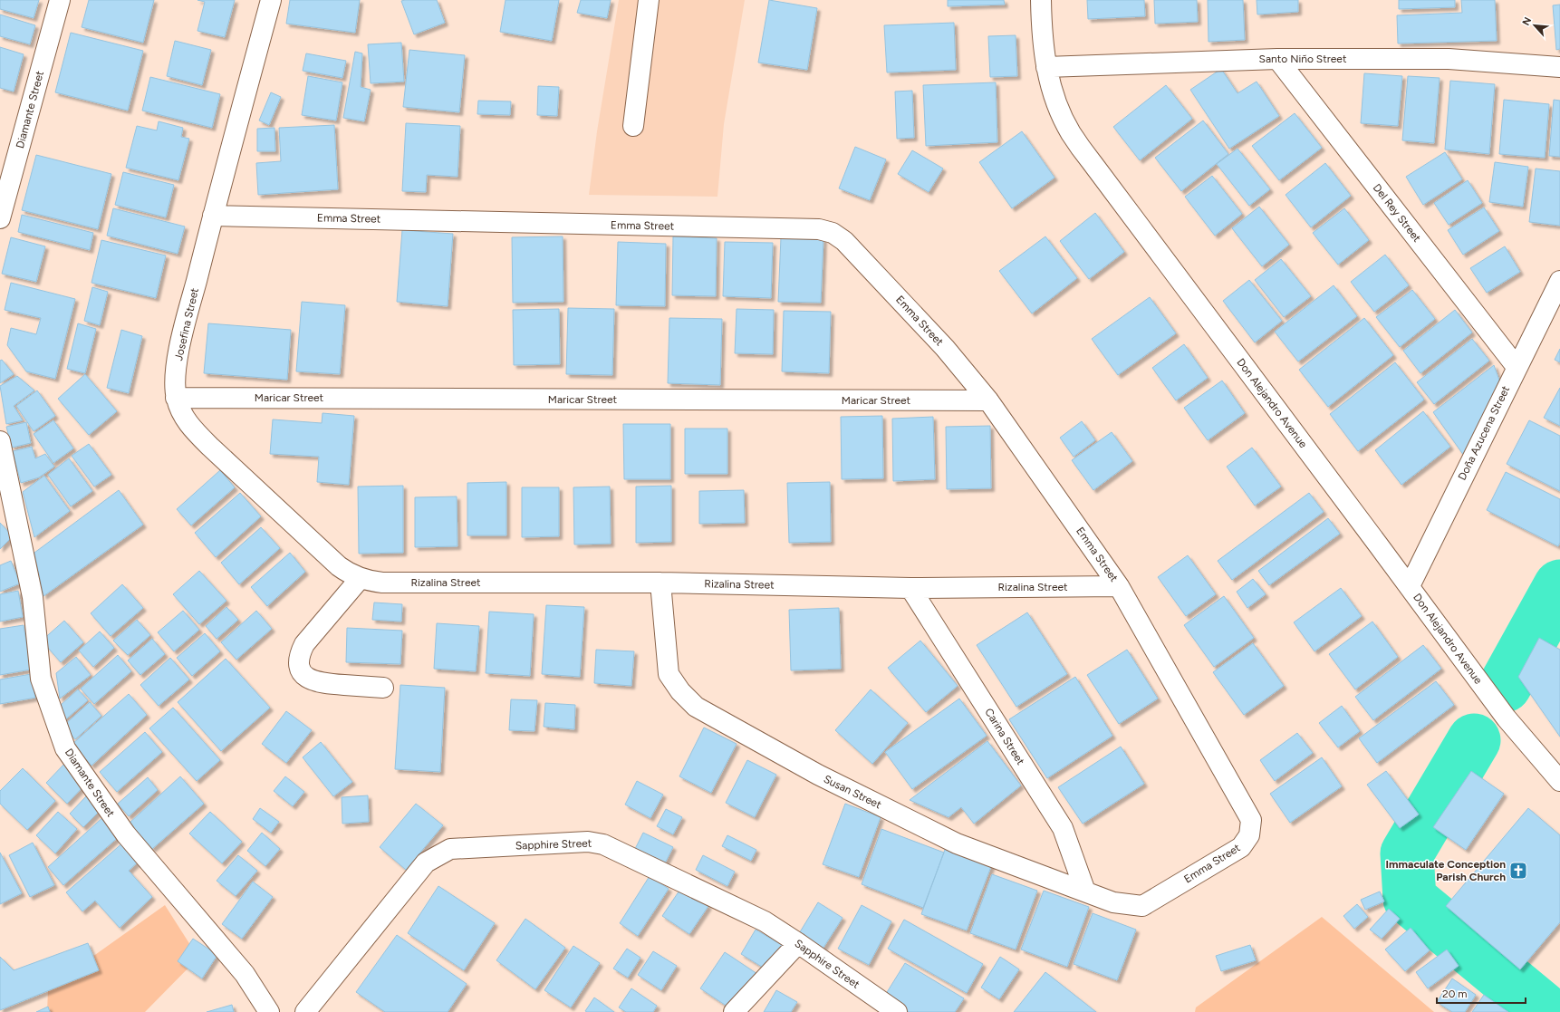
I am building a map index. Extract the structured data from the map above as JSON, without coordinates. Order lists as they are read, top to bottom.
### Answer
{
  "streets": {
    "street": [
      "Santo Niño Street",
      "Diamante Street",
      "Del Rey Street",
      "Emma Street",
      "Josefina Street",
      "Maricar Street",
      "Don Alejandro Avenue",
      "Doña Azucena Street",
      "Rizalina Street",
      "Carina Street",
      "Susan Street",
      "Sapphire Street"
    ]
  },
  "crossings": [
    ["Santo Niño Street", "Del Rey Street"],
    ["Santo Niño Street", "Don Alejandro Avenue"],
    ["Del Rey Street", "Doña Azucena Street"],
    ["Emma Street", "Josefina Street"],
    ["Emma Street", "Maricar Street"],
    ["Emma Street", "Rizalina Street"],
    ["Emma Street", "Susan Street"],
    ["Josefina Street", "Maricar Street"],
    ["Josefina Street", "Rizalina Street"],
    ["Don Alejandro Avenue", "Doña Azucena Street"],
    ["Rizalina Street", "Carina Street"],
    ["Rizalina Street", "Susan Street"],
    ["Carina Street", "Susan Street"]
  ],
  "places": {
    "church": ["Immaculate Conception Parish Church"]
  },
  "scale_bar": "20 m",
  "north": "top left"
}
